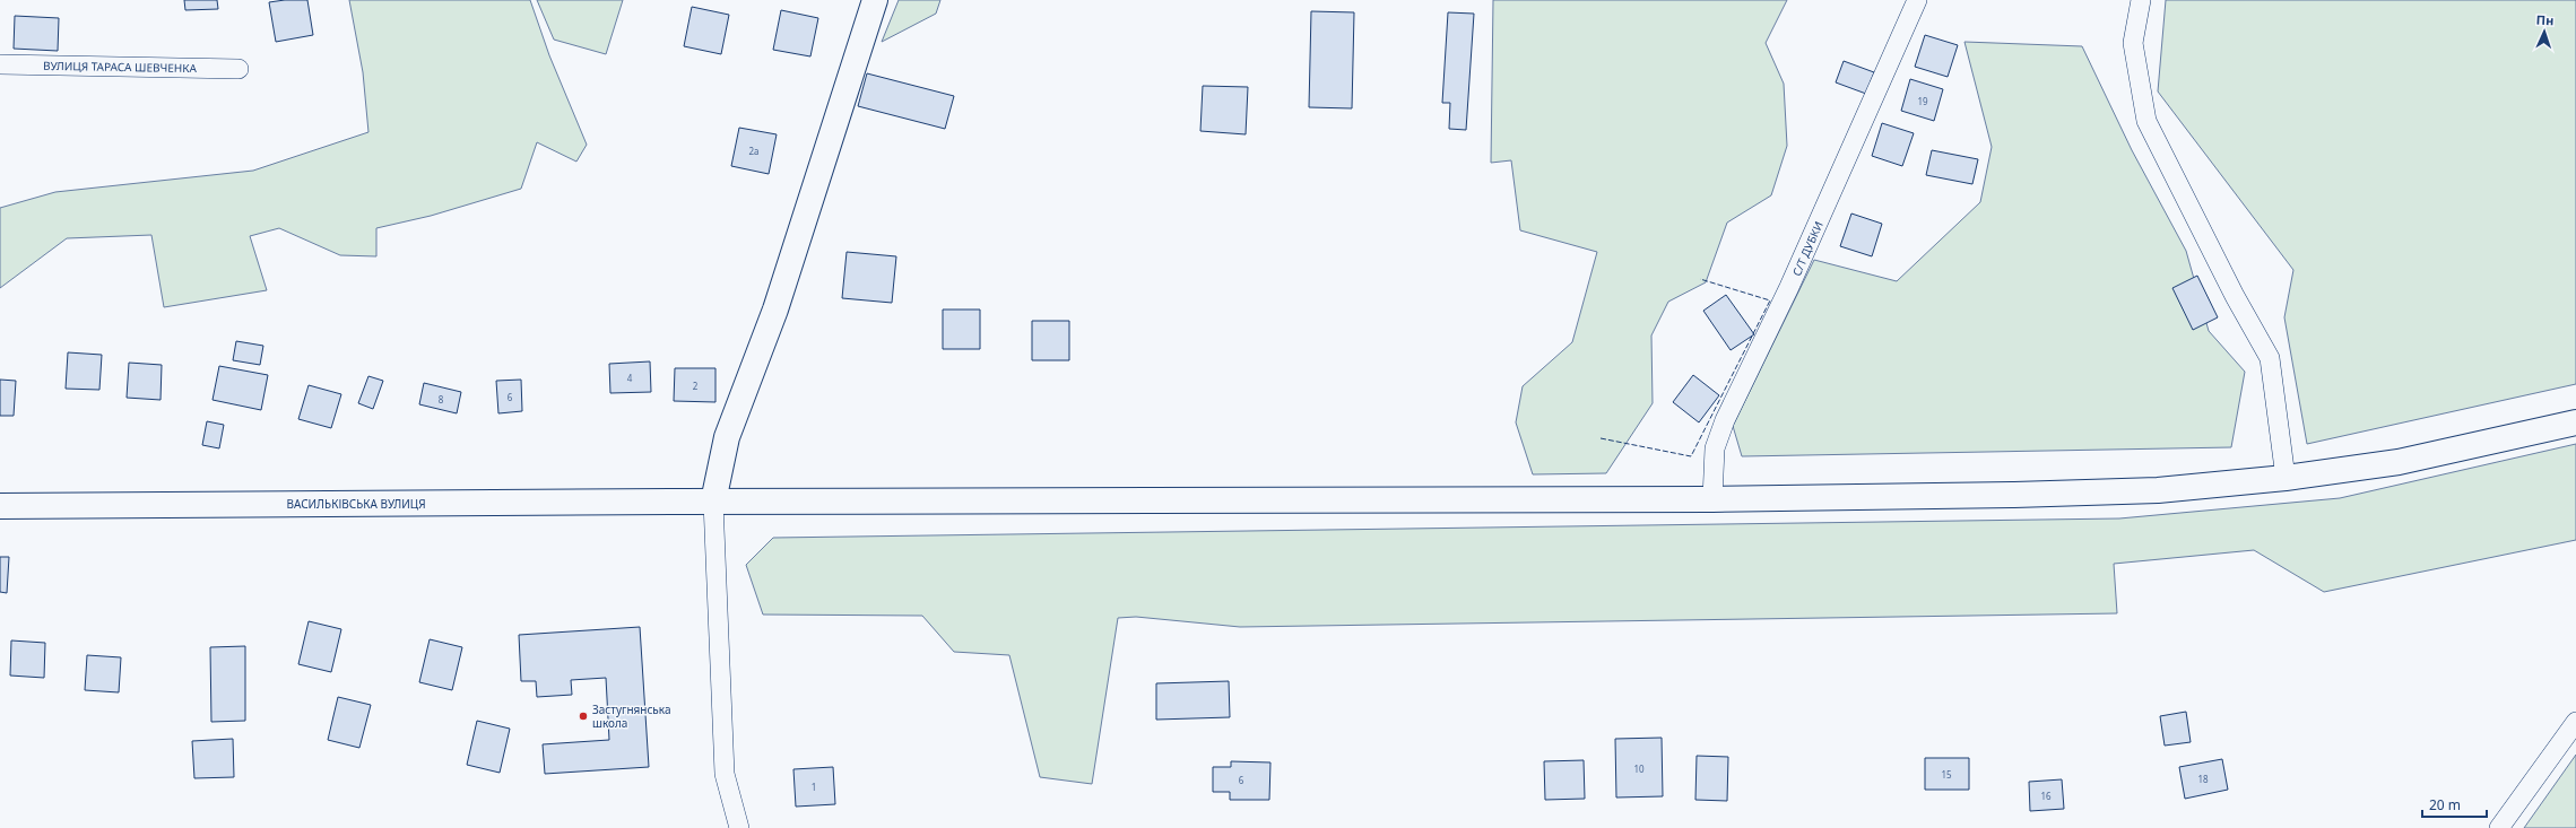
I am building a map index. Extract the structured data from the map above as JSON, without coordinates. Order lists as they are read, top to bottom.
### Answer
{
  "streets": {
    "main road": ["ВАСИЛЬКІВСЬКА ВУЛИЦЯ"],
    "street": ["ВУЛИЦЯ ТАРАСА ШЕВЧЕНКА", "С/Т ДУБКИ"]
  },
  "crossings": [
    ["С/Т ДУБКИ", "ВАСИЛЬКІВСЬКА ВУЛИЦЯ"]
  ],
  "places": ["Застугнянська школа"],
  "house_numbers": [
    "19",
    "2а",
    "4",
    "2",
    "6",
    "8",
    "10",
    "15",
    "18",
    "6",
    "1",
    "16"
  ],
  "scale_bar": "20 m",
  "north": "top"
}
